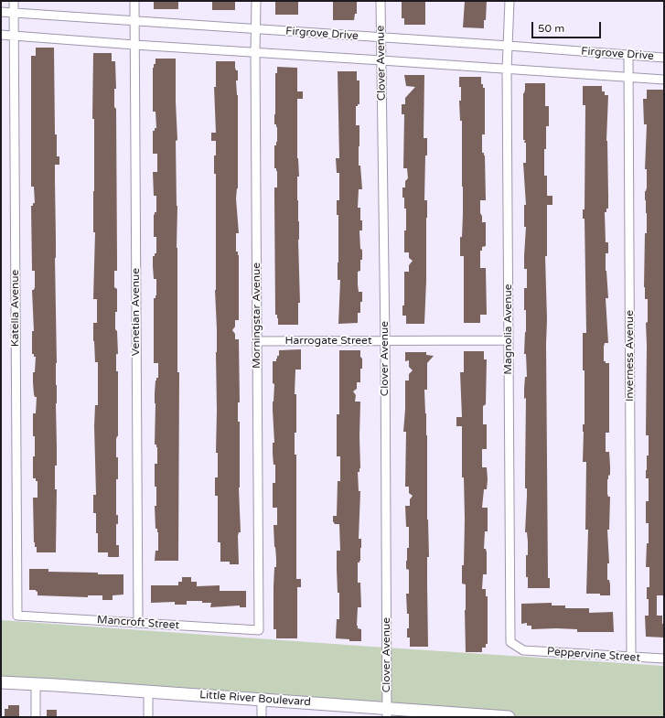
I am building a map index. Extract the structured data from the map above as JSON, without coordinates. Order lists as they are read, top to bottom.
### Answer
{
  "streets": {
    "street": [
      "Firgrove Drive",
      "Clover Avenue",
      "Katella Avenue",
      "Venetian Avenue",
      "Morningstar Avenue",
      "Magnolia Avenue",
      "Harrogate Street",
      "Inverness Avenue",
      "Mancroft Street",
      "Peppervine Street",
      "Little River Boulevard"
    ]
  },
  "crossings": [
    ["Firgrove Drive", "Clover Avenue"],
    ["Firgrove Drive", "Katella Avenue"],
    ["Firgrove Drive", "Venetian Avenue"],
    ["Firgrove Drive", "Morningstar Avenue"],
    ["Firgrove Drive", "Magnolia Avenue"],
    ["Firgrove Drive", "Inverness Avenue"],
    ["Clover Avenue", "Harrogate Street"],
    ["Clover Avenue", "Little River Boulevard"],
    ["Katella Avenue", "Mancroft Street"],
    ["Venetian Avenue", "Mancroft Street"],
    ["Morningstar Avenue", "Harrogate Street"],
    ["Morningstar Avenue", "Mancroft Street"],
    ["Magnolia Avenue", "Harrogate Street"],
    ["Magnolia Avenue", "Peppervine Street"],
    ["Inverness Avenue", "Peppervine Street"]
  ],
  "scale_bar": "50 m"
}
